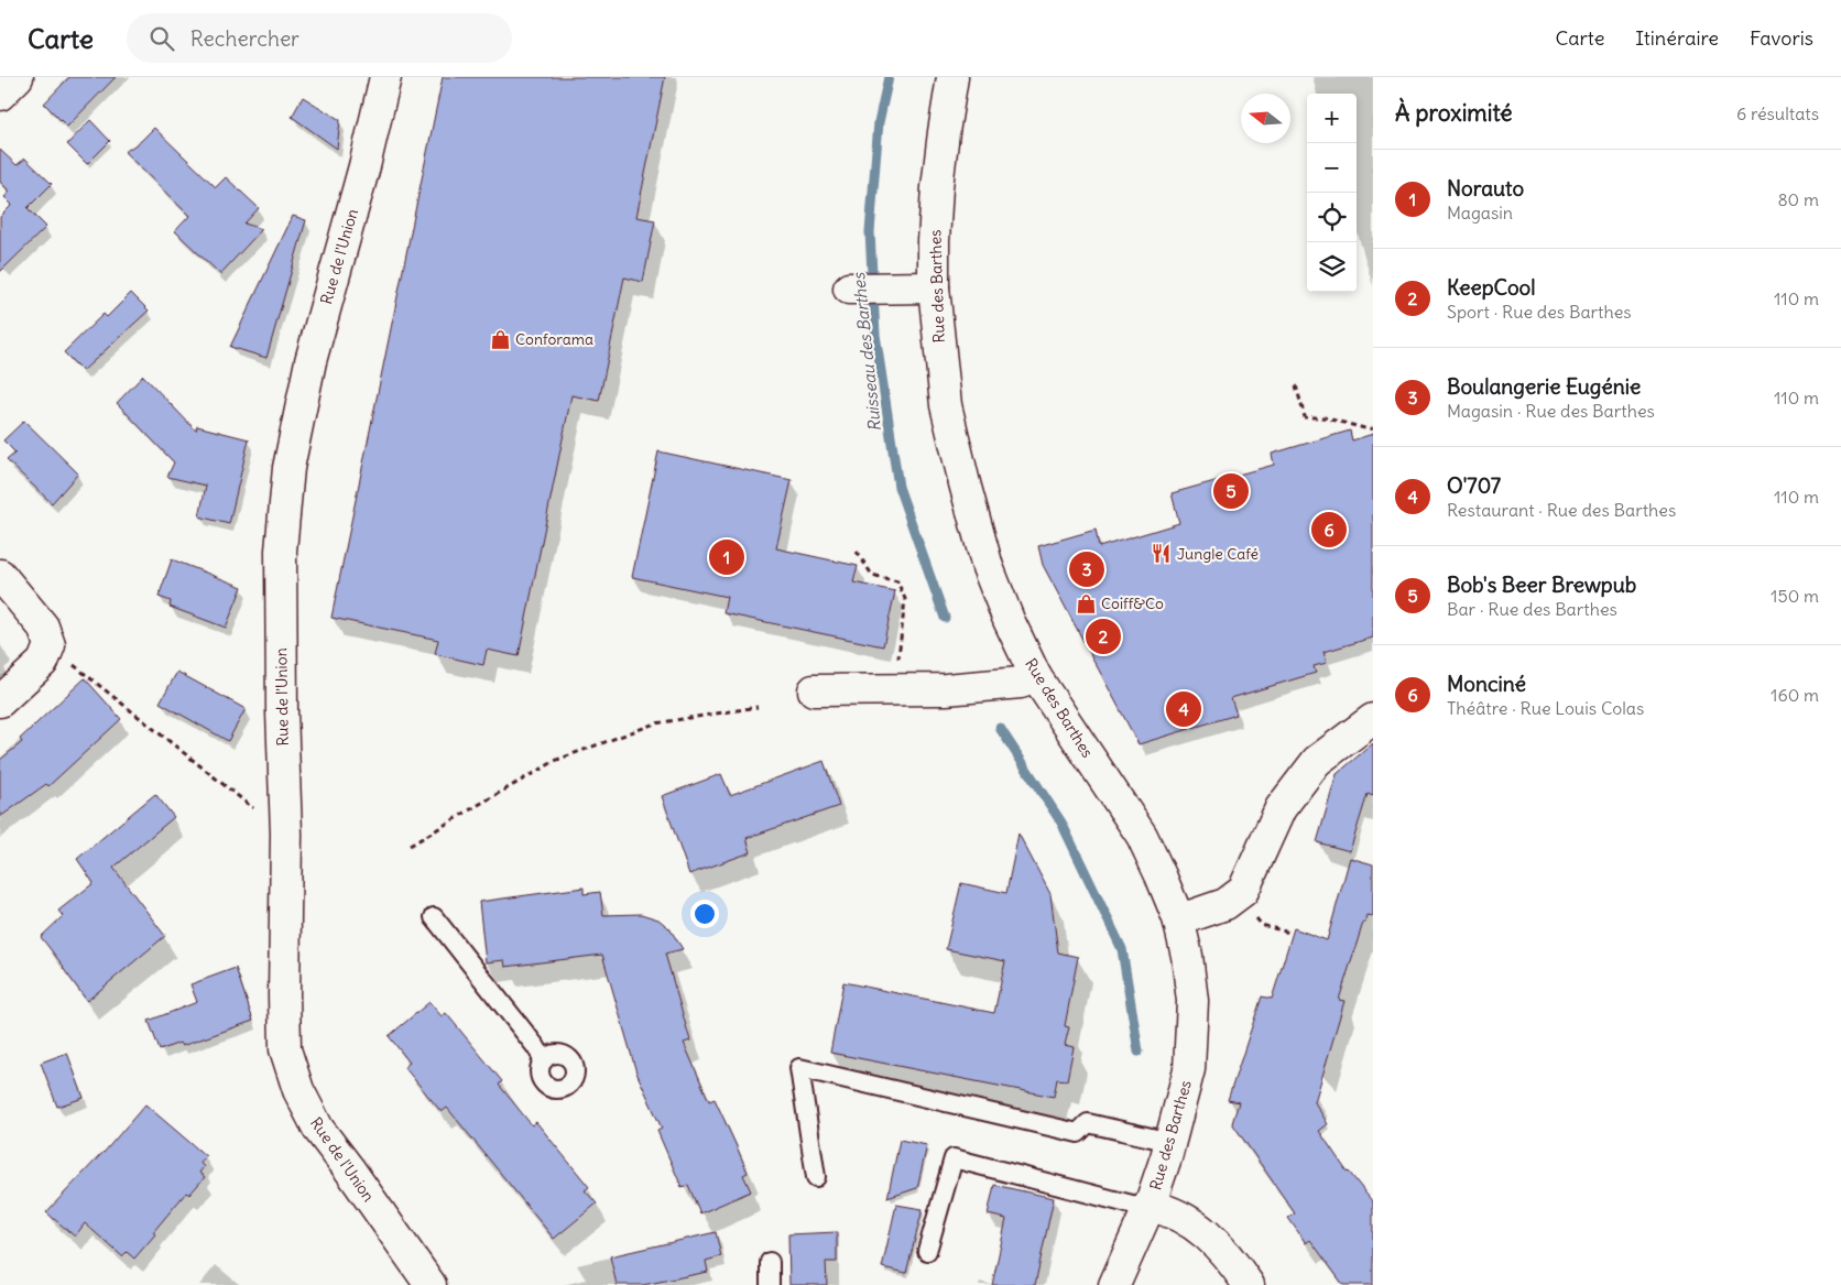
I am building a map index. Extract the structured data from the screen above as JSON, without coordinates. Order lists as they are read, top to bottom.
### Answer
{
  "streets": {
    "street": ["Rue de l'Union", "Rue des Barthes"]
  },
  "water": ["Ruisseau des Barthes"],
  "places": {
    "shop": ["Conforama", "Coiff&Co"],
    "restaurant": ["Jungle Café"]
  },
  "north": "left",
  "page": {
    "header": "Carte",
    "search": "Rechercher",
    "nav": ["Carte", "Itinéraire", "Favoris"],
    "heading": ["À proximité", "6 résultats"],
    "map_buttons": ["+", "−"],
    "list": [
      {
        "mark": "1",
        "name": "Norauto",
        "note": "Magasin",
        "value": "80 m"
      },
      {
        "mark": "2",
        "name": "KeepCool",
        "note": "Sport · Rue des Barthes",
        "value": "110 m"
      },
      {
        "mark": "3",
        "name": "Boulangerie Eugénie",
        "note": "Magasin · Rue des Barthes",
        "value": "110 m"
      },
      {
        "mark": "4",
        "name": "O'707",
        "note": "Restaurant · Rue des Barthes",
        "value": "110 m"
      },
      {
        "mark": "5",
        "name": "Bob's Beer Brewpub",
        "note": "Bar · Rue des Barthes",
        "value": "150 m"
      },
      {
        "mark": "6",
        "name": "Monciné",
        "note": "Théâtre · Rue Louis Colas",
        "value": "160 m"
      }
    ],
    "pins": [
      "5",
      "6",
      "1",
      "3",
      "2",
      "4"
    ]
  }
}
